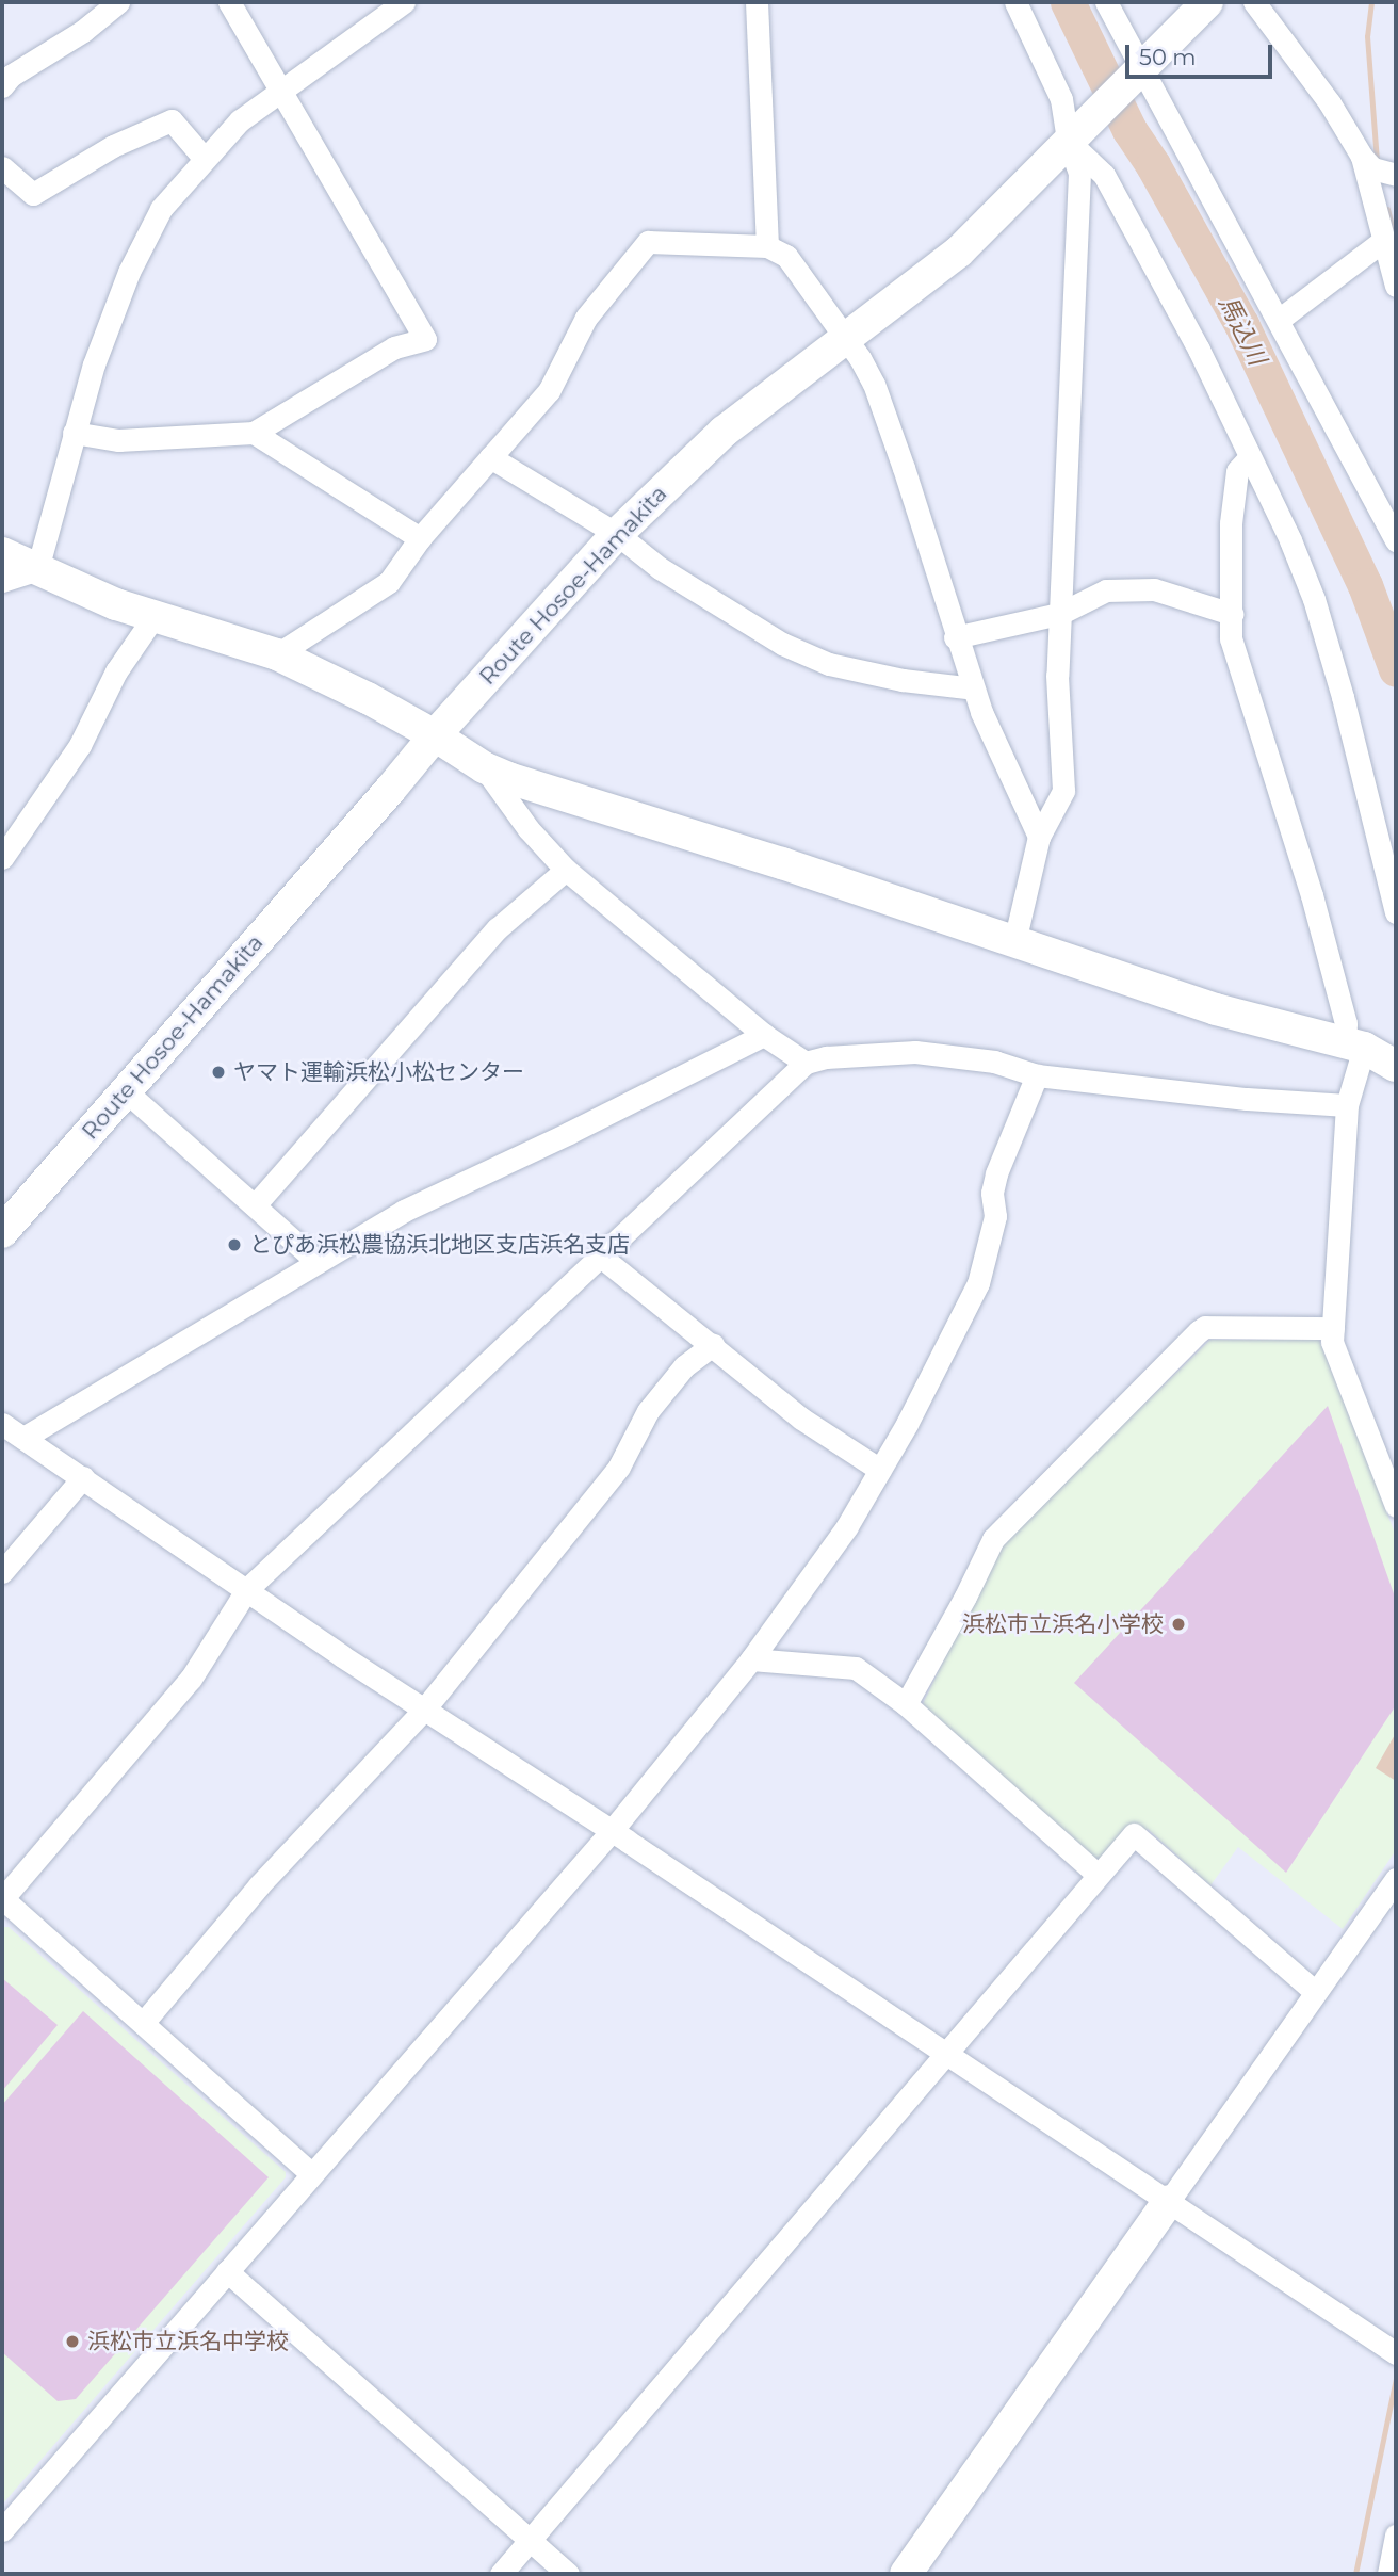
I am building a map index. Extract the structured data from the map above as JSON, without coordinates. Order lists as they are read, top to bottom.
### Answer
{
  "streets": {
    "street": ["Route Hosoe-Hamakita"]
  },
  "water": ["馬込川"],
  "places": [
    "ヤマト運輸浜松小松センター",
    "とぴあ浜松農協浜北地区支店浜名支店",
    "浜松市立浜名小学校",
    "浜松市立浜名中学校"
  ],
  "scale_bar": "50 m"
}
